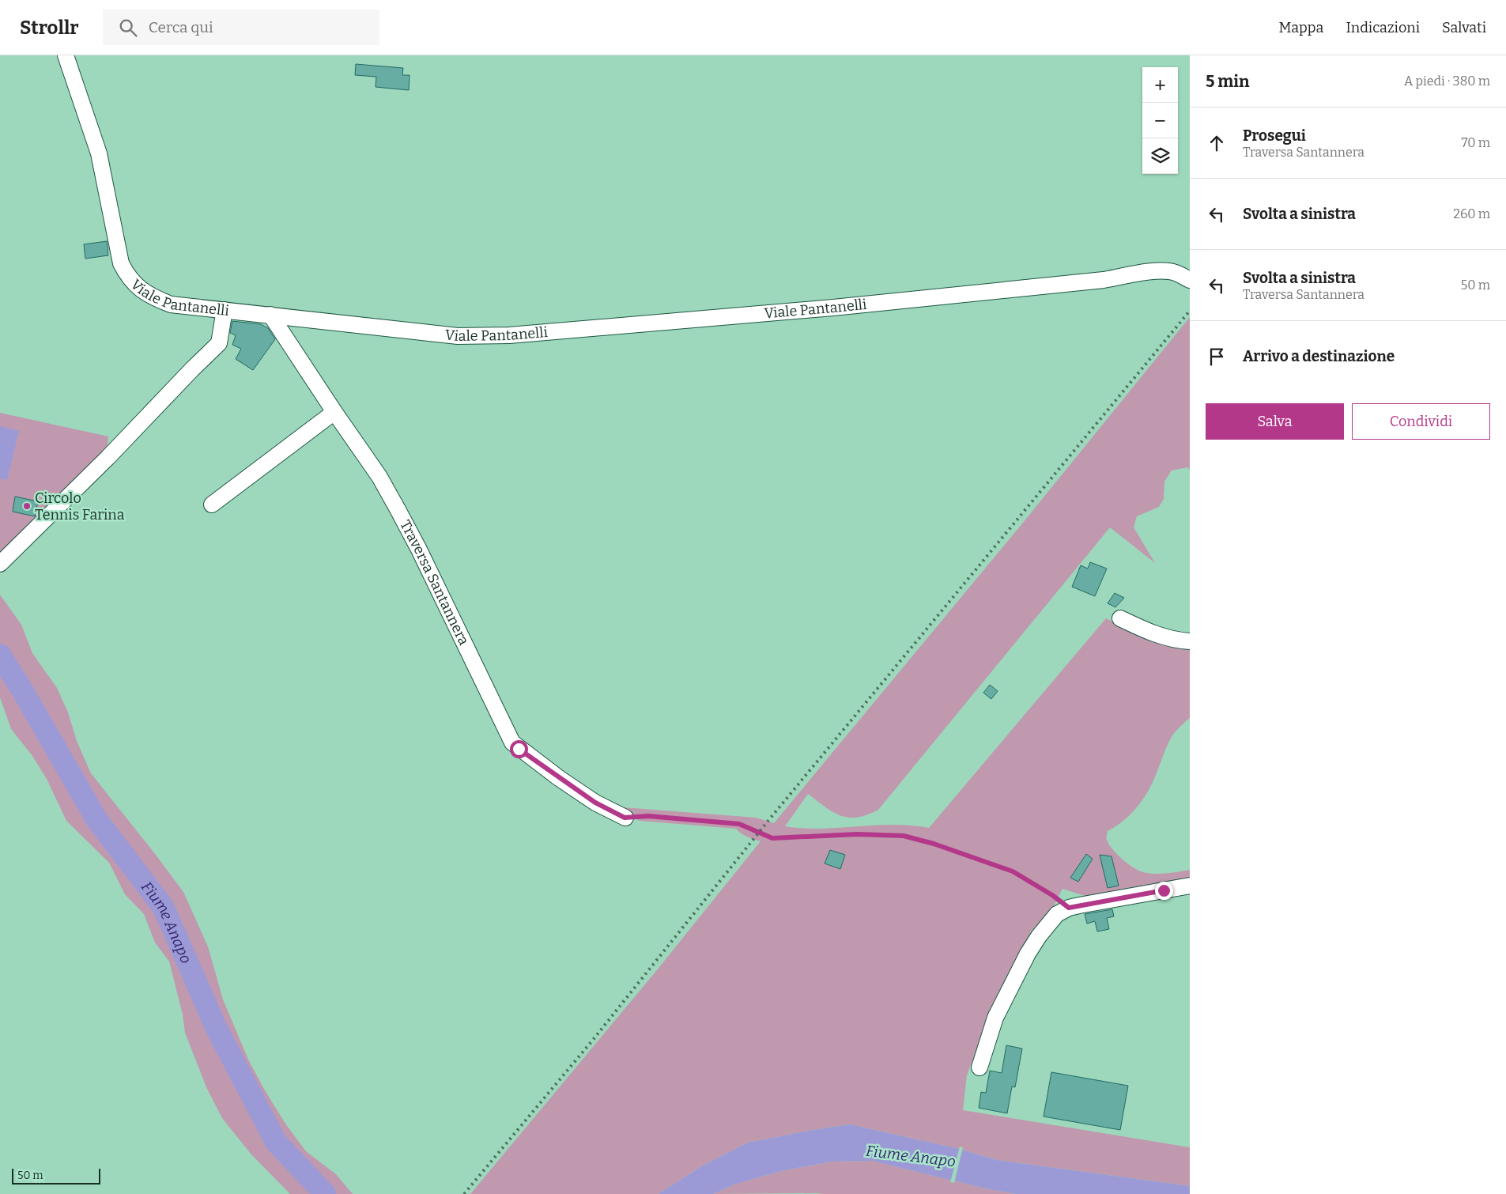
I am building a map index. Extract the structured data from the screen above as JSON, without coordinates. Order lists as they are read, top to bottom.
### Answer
{
  "streets": {
    "street": ["Viale Pantanelli", "Traversa Santannera"]
  },
  "crossings": [
    ["Viale Pantanelli", "Traversa Santannera"]
  ],
  "water": ["Fiume Anapo"],
  "places": ["Circolo Tennis Farina"],
  "scale_bar": "50 m",
  "page": {
    "header": "Strollr",
    "search": "Cerca qui",
    "nav": ["Mappa", "Indicazioni", "Salvati"],
    "heading": ["5 min", "A piedi · 380 m"],
    "map_buttons": ["+", "−"],
    "list": [
      ["Prosegui", "Traversa Santannera", "70 m"],
      ["Svolta a sinistra", "260 m"],
      ["Svolta a sinistra", "Traversa Santannera", "50 m"],
      "Arrivo a destinazione"
    ],
    "buttons": ["Salva", "Condividi"],
    "scale": "50 m"
  }
}
